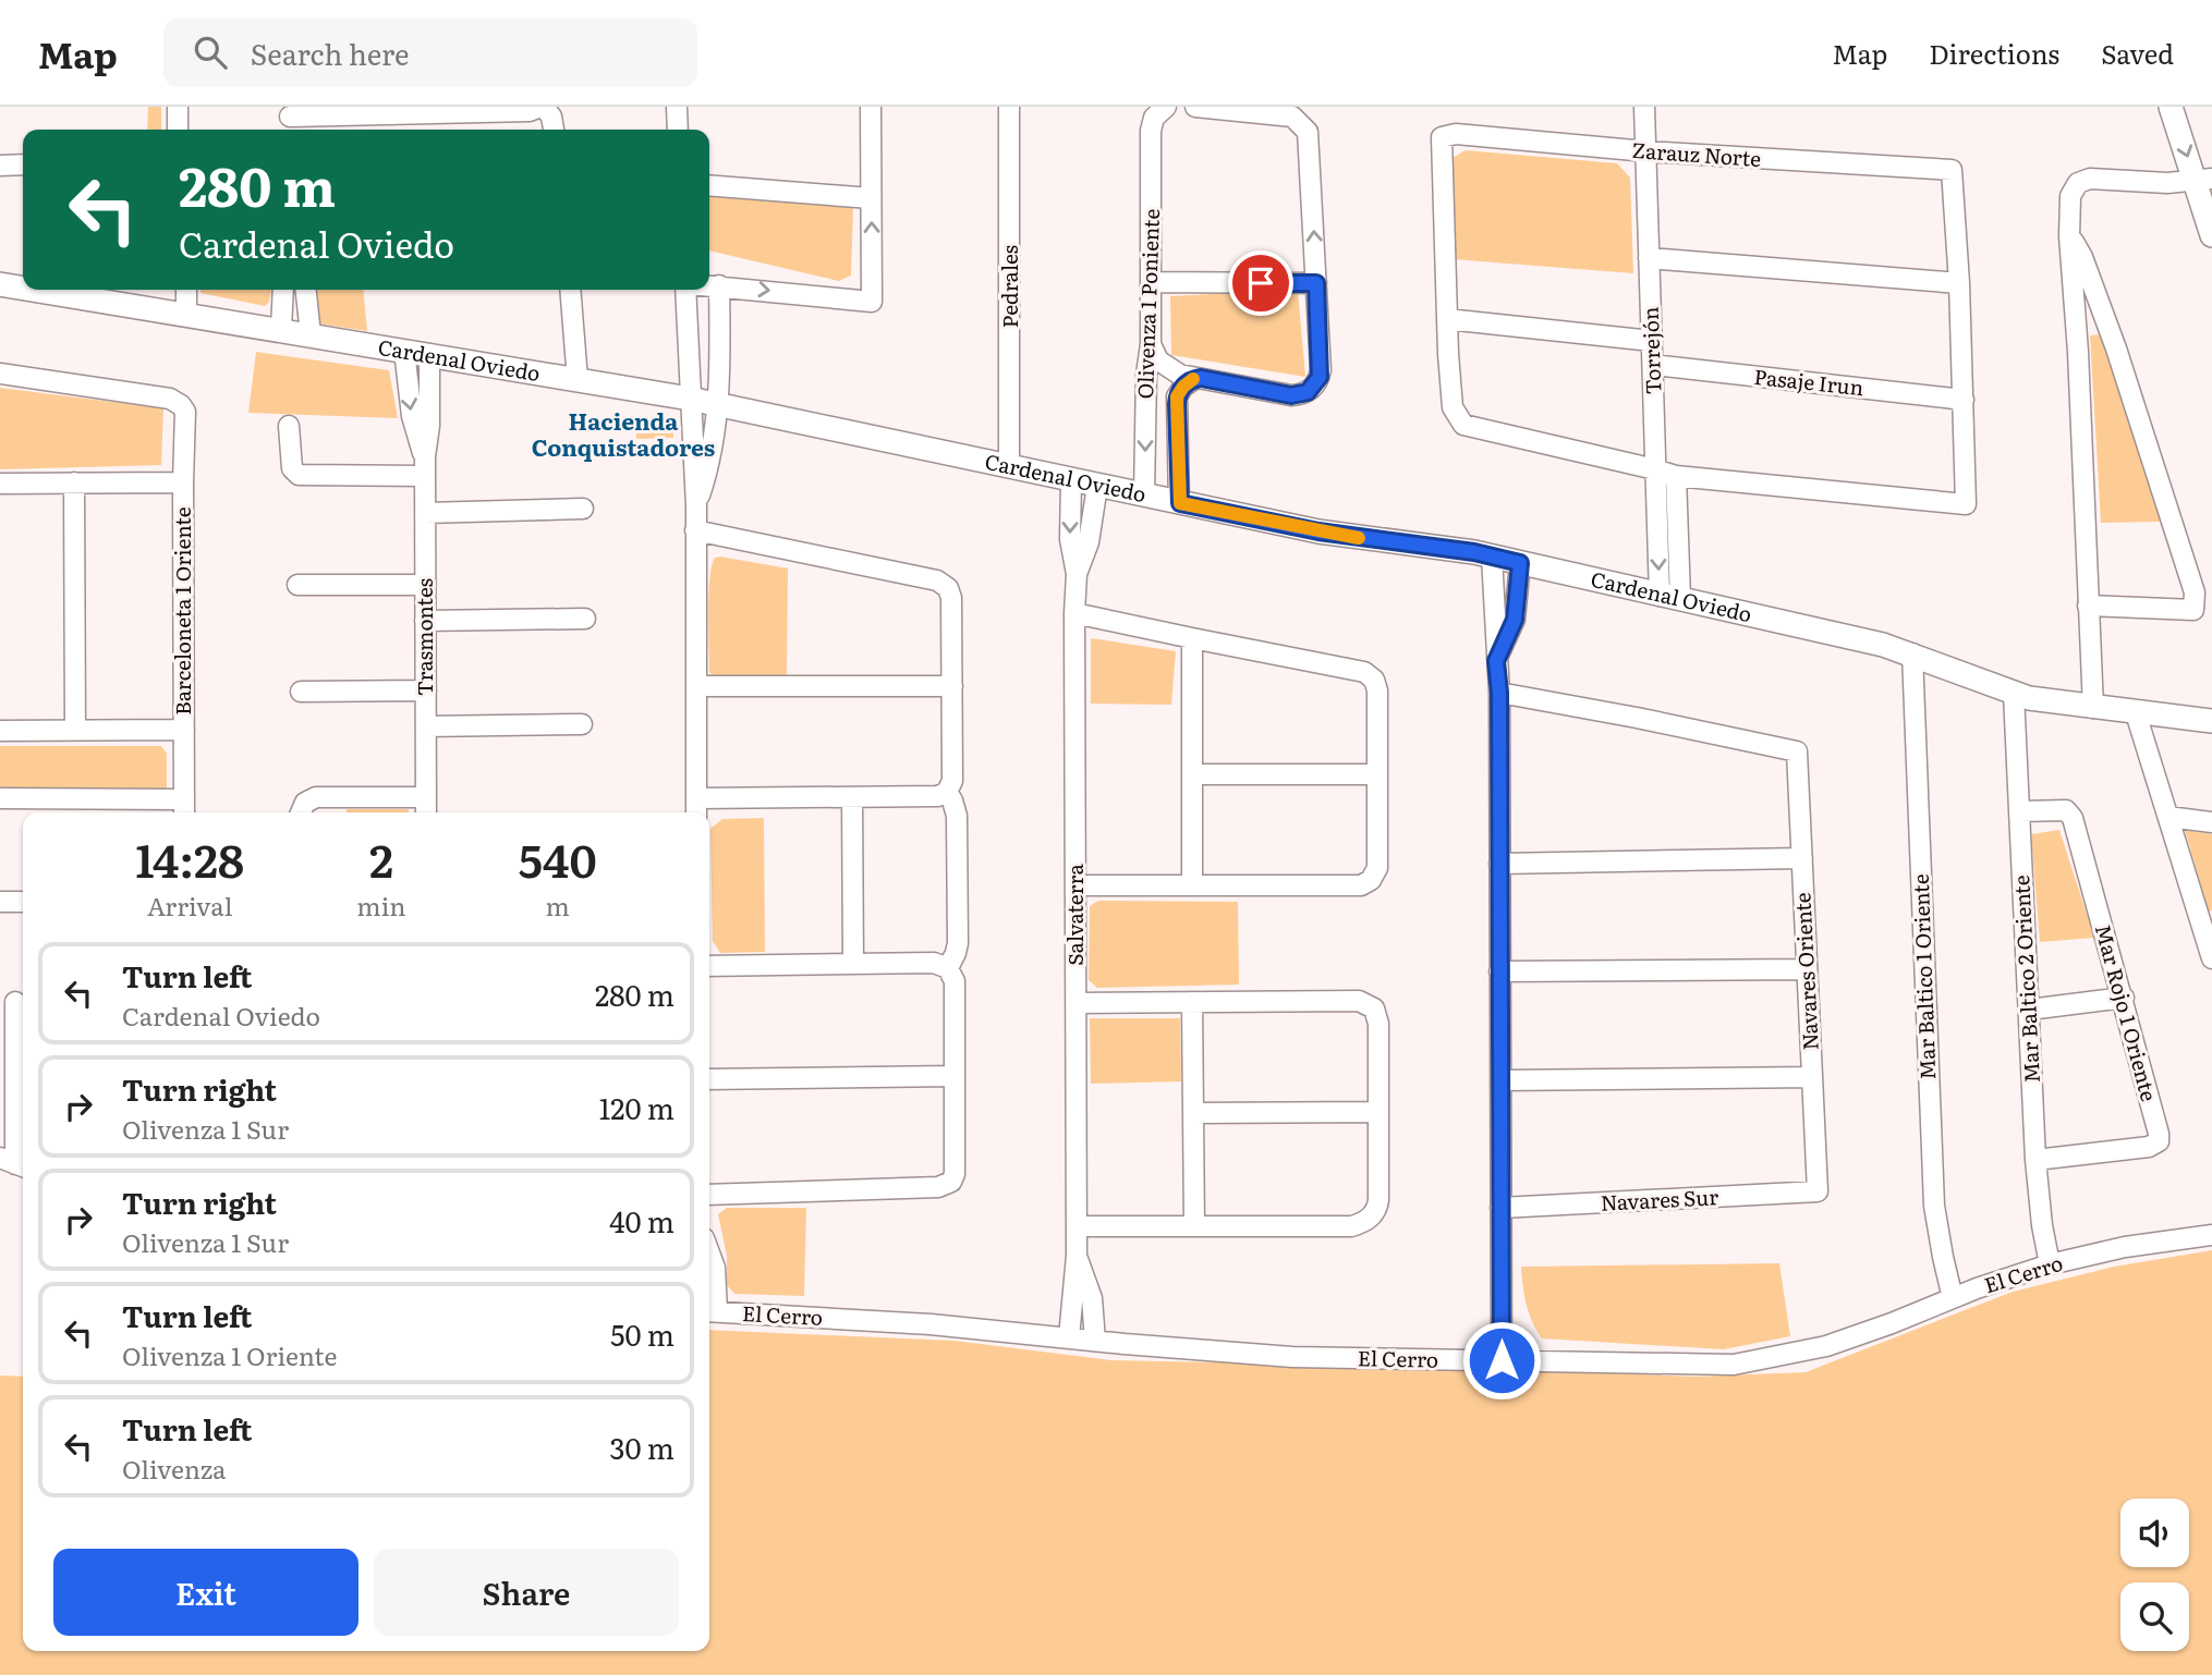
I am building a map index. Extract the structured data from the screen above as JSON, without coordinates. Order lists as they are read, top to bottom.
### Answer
{
  "streets": {
    "street": [
      "Zarauz Norte",
      "Pedrales",
      "Olivenza 1 Poniente",
      "Torrejón",
      "Cardenal Oviedo",
      "Pasaje Irun",
      "Barceloneta 1 Oriente",
      "Trasmontes",
      "Salvaterra",
      "Navares Oriente",
      "Mar Baltico 1 Oriente",
      "Mar Baltico 2 Oriente",
      "Mar Rojo 1 Oriente",
      "Navares Sur",
      "El Cerro"
    ]
  },
  "crossings": [
    ["Zarauz Norte", "Torrejón"],
    ["Pedrales", "Cardenal Oviedo"],
    ["Olivenza 1 Poniente", "Cardenal Oviedo"],
    ["Torrejón", "Cardenal Oviedo"],
    ["Torrejón", "Pasaje Irun"],
    ["Cardenal Oviedo", "Trasmontes"],
    ["Cardenal Oviedo", "Salvaterra"],
    ["Cardenal Oviedo", "Mar Baltico 1 Oriente"],
    ["Cardenal Oviedo", "Mar Baltico 2 Oriente"],
    ["Salvaterra", "El Cerro"],
    ["Navares Oriente", "Navares Sur"],
    ["Mar Baltico 1 Oriente", "El Cerro"],
    ["Mar Baltico 2 Oriente", "Mar Rojo 1 Oriente"],
    ["Mar Baltico 2 Oriente", "El Cerro"]
  ],
  "districts": ["Hacienda Conquistadores"],
  "page": {
    "header": "Map",
    "search": "Search here",
    "nav": ["Map", "Directions", "Saved"],
    "turn": ["280 m", "Cardenal Oviedo"],
    "eta": [
      "14:28",
      "Arrival",
      "2",
      "min",
      "540",
      "m"
    ],
    "list": [
      {
        "name": "Turn left",
        "note": "Cardenal Oviedo",
        "value": "280 m"
      },
      {
        "name": "Turn right",
        "note": "Olivenza 1 Sur",
        "value": "120 m"
      },
      {
        "name": "Turn right",
        "note": "Olivenza 1 Sur",
        "value": "40 m"
      },
      {
        "name": "Turn left",
        "note": "Olivenza 1 Oriente",
        "value": "50 m"
      },
      {
        "name": "Turn left",
        "note": "Olivenza",
        "value": "30 m"
      }
    ],
    "buttons": ["Exit", "Share"]
  }
}
